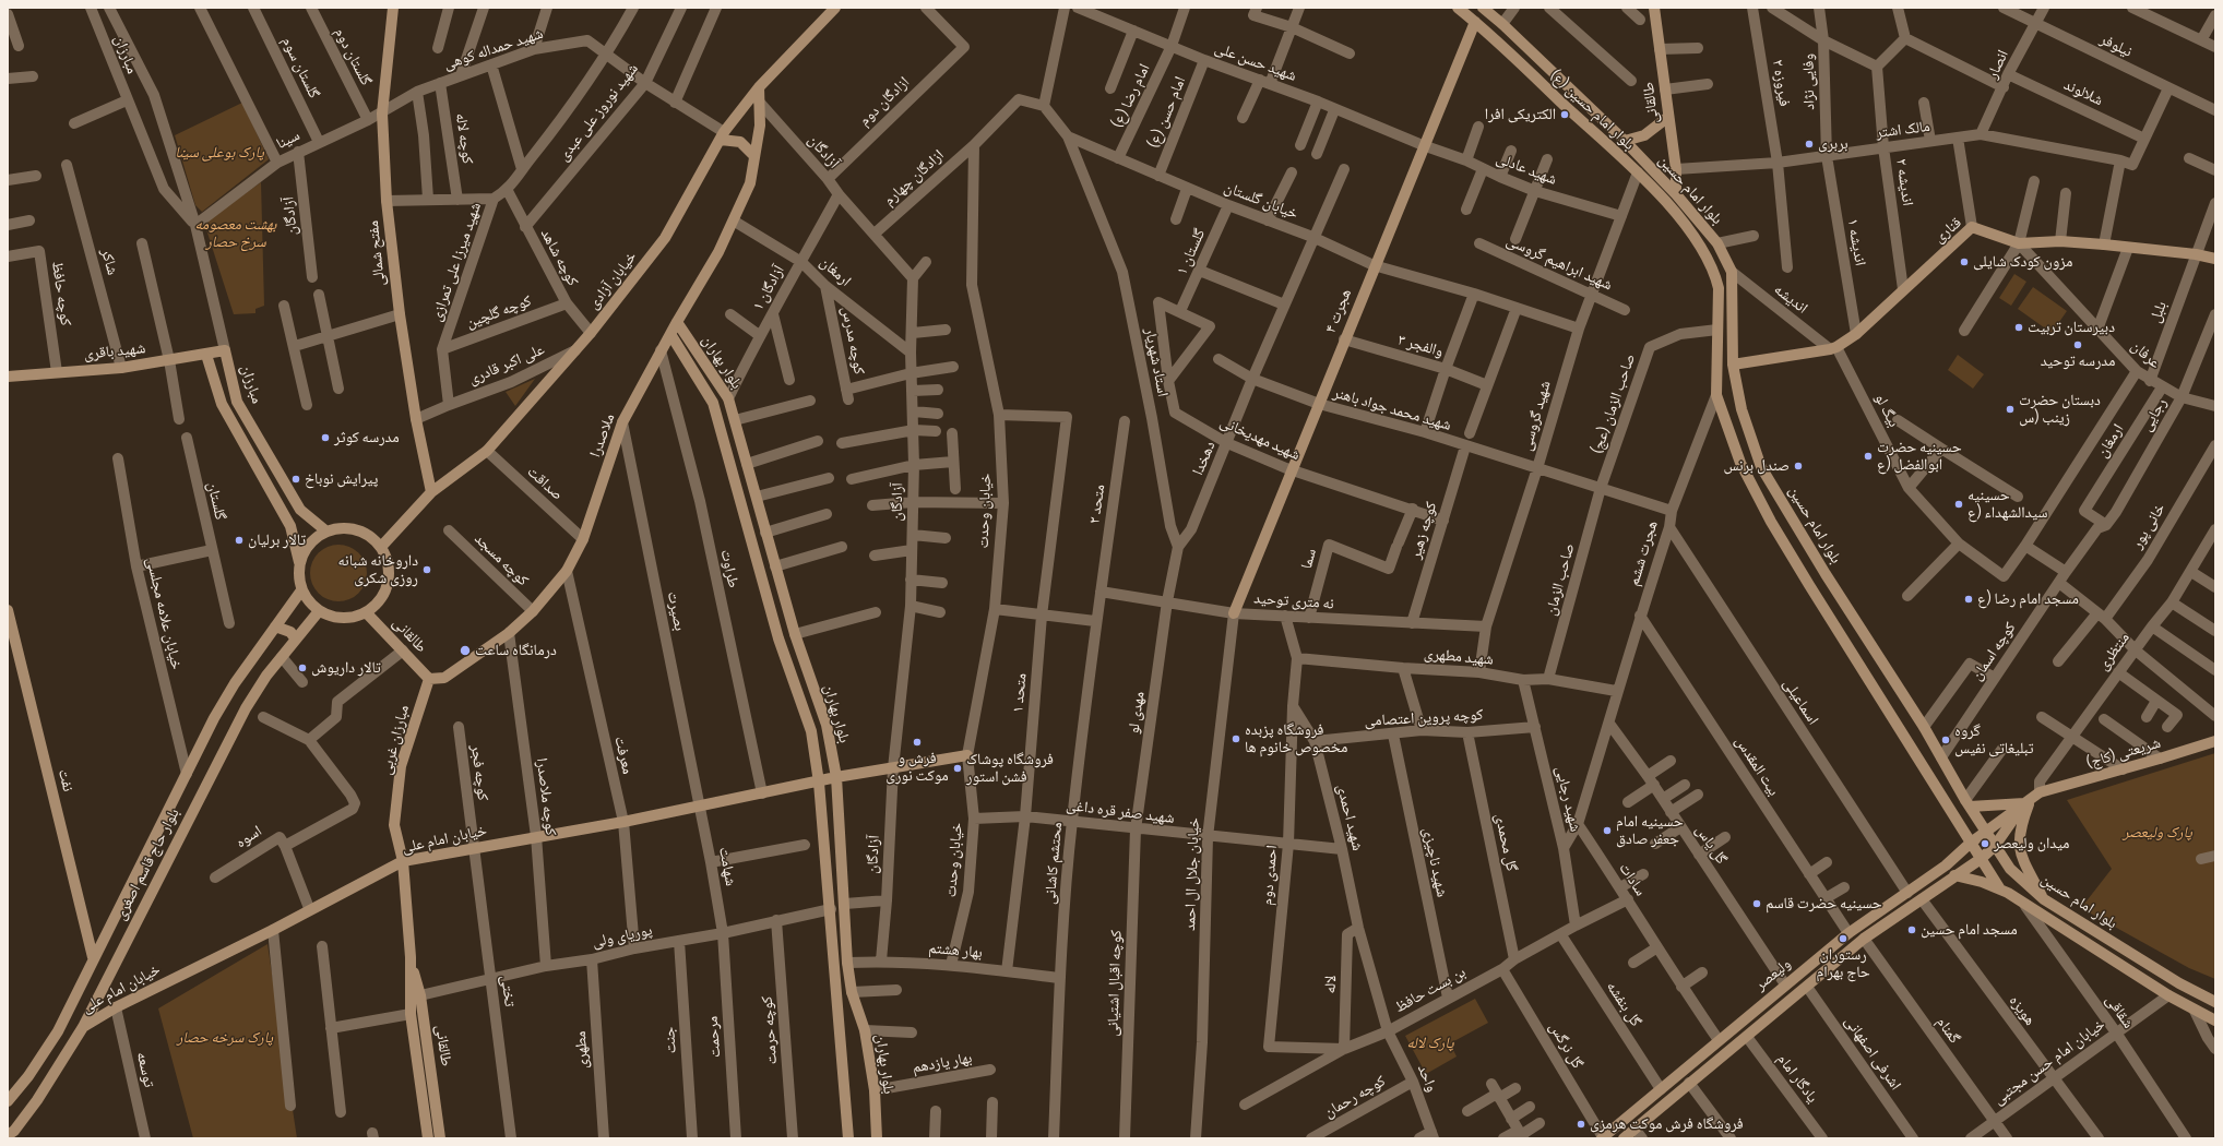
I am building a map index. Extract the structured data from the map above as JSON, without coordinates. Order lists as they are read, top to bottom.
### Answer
{
  "streets": {
    "street": [
      "نیلوفر",
      "شهید حمداله کوهی",
      "مبارزان",
      "گلستان دوم",
      "شهید حسن علی",
      "انصار",
      "گلستان سوم",
      "وفایی نژاد",
      "فیروزه ۲",
      "شلالوند",
      "امام رضا (ع)",
      "ازادگان دوم",
      "طالقانی",
      "بلوار امام حسین (ع)",
      "شهید نوروز علی عبدی",
      "امام حسن (ع)",
      "مالک اشتر",
      "کوچه لاله",
      "سینا",
      "آزادگان",
      "شهید عادلی",
      "ازادگان چهارم",
      "اندیشه ۲",
      "بلوار امام حسین",
      "خیابان گلستان",
      "قناری",
      "اندیشه ۱",
      "گلستان ۱",
      "مفتح شمالی",
      "کوچه شاهد",
      "شاکر",
      "شهید میرزا علی تمرازی",
      "شهید ابراهیم گروسی",
      "ارمغان",
      "خیابان آزادی",
      "آزادگان ۱",
      "کوچه حافظ",
      "اندیشه",
      "هجرت ۴",
      "کوچه گلچین",
      "بلبل",
      "کوچه مدرس",
      "والفجر ۳",
      "شهید باقری",
      "عرفان",
      "بلوار بهاران",
      "استاد شهریار",
      "علی اکبر قادری",
      "صاحب الزمان (عج)",
      "شهید محمد جواد باهنر",
      "بیگ لو",
      "رجایی",
      "شهید گروسی",
      "ملاصدرا",
      "شهید مهدیخانی",
      "دهخدا",
      "صداقت",
      "گلستان",
      "متحد ۲",
      "خیابان وحدت",
      "خانی پور",
      "کوچه زهیر",
      "هجرت ششم",
      "سما",
      "کوچه مسجد",
      "طراوت",
      "صاحب الزمان",
      "نه متری توحید",
      "بصیرت",
      "خیابان علامه مجلسی",
      "کوچه اسمان",
      "منتظری",
      "شهید مطهری",
      "متحد ۱",
      "اسماعیلی",
      "مهدی لو",
      "کوچه پروین اعتصامی",
      "مبارزان غربی",
      "شریعتی (کاج)",
      "معرفت",
      "بیت المقدس",
      "کوچه فجر",
      "نفت",
      "کوچه ملاصدرا",
      "شهید رجایی",
      "شهید صفر قره داغی",
      "شهید احمدی",
      "اسوه",
      "خیابان امام علی",
      "گل محمدی",
      "گل یاس",
      "شهید ناچیزی",
      "محتشم کاشانی",
      "بلوار حاج قاسم اصغری",
      "شهامت",
      "خیابان جلال ال احمد",
      "احمدی دوم",
      "سادات",
      "پوریای ولی",
      "بهار هشتم",
      "ولیعصر",
      "کوچه اقبال اشتیانی",
      "لاله",
      "بن بست حافظ",
      "تختی",
      "گل بنفشه",
      "هویزه",
      "شقاقی",
      "کوچه حرمت",
      "گمنام",
      "مرحمت",
      "جنت",
      "گل نرگس",
      "مطهری",
      "اشرفی اصفهانی",
      "خیابان امام حسن مجتبی",
      "بهار یازدهم",
      "توسعه",
      "واحد",
      "یادگار امام",
      "کوچه رحمان"
    ]
  },
  "crossings": [
    ["نیلوفر", "انصار"],
    ["شهید حمداله کوهی", "شهید نوروز علی عبدی"],
    ["شهید حمداله کوهی", "کوچه لاله"],
    ["شهید حمداله کوهی", "سینا"],
    ["شهید حمداله کوهی", "مفتح شمالی"],
    ["شهید حمداله کوهی", "شهید میرزا علی تمرازی"],
    ["شهید حمداله کوهی", "خیابان آزادی"],
    ["مبارزان", "طالقانی"],
    ["مبارزان", "سینا"],
    ["مبارزان", "خیابان آزادی"],
    ["مبارزان", "شهید باقری"],
    ["مبارزان", "بلوار حاج قاسم اصغری"],
    ["گلستان دوم", "سینا"],
    ["شهید حسن علی", "امام رضا (ع)"],
    ["شهید حسن علی", "امام حسن (ع)"],
    ["شهید حسن علی", "شهید عادلی"],
    ["شهید حسن علی", "هجرت ۴"],
    ["انصار", "شلالوند"],
    ["انصار", "مالک اشتر"],
    ["گلستان سوم", "سینا"],
    ["وفایی نژاد", "مالک اشتر"],
    ["وفایی نژاد", "اندیشه ۱"],
    ["فیروزه ۲", "مالک اشتر"],
    ["شلالوند", "مالک اشتر"],
    ["امام رضا (ع)", "خیابان گلستان"],
    ["ازادگان دوم", "آزادگان"],
    ["طالقانی", "مالک اشتر"],
    ["طالقانی", "بلوار امام حسین"],
    ["طالقانی", "خیابان آزادی"],
    ["طالقانی", "ملاصدرا"],
    ["طالقانی", "مبارزان غربی"],
    ["طالقانی", "خیابان امام علی"],
    ["طالقانی", "بلوار حاج قاسم اصغری"],
    ["طالقانی", "پوریای ولی"],
    ["بلوار امام حسین (ع)", "بلوار امام حسین"],
    ["بلوار امام حسین (ع)", "هجرت ۴"],
    ["بلوار امام حسین (ع)", "صاحب الزمان (عج)"],
    ["بلوار امام حسین (ع)", "شهید گروسی"],
    ["بلوار امام حسین (ع)", "هجرت ششم"],
    ["شهید نوروز علی عبدی", "کوچه شاهد"],
    ["امام حسن (ع)", "خیابان گلستان"],
    ["مالک اشتر", "اندیشه ۲"],
    ["مالک اشتر", "اندیشه ۱"],
    ["سینا", "آزادگان"],
    ["سینا", "مفتح شمالی"],
    ["آزادگان", "ازادگان چهارم"],
    ["آزادگان", "ارمغان"],
    ["آزادگان", "آزادگان ۱"],
    ["آزادگان", "کوچه مدرس"],
    ["آزادگان", "ملاصدرا"],
    ["آزادگان", "خیابان امام علی"],
    ["آزادگان", "بهار هشتم"],
    ["شهید عادلی", "هجرت ۴"],
    ["شهید عادلی", "شهید گروسی"],
    ["ازادگان چهارم", "خیابان وحدت"],
    ["اندیشه ۲", "قناری"],
    ["بلوار امام حسین", "قناری"],
    ["بلوار امام حسین", "اندیشه"],
    ["بلوار امام حسین", "هجرت ششم"],
    ["بلوار امام حسین", "کوچه اسمان"],
    ["بلوار امام حسین", "ولیعصر"],
    ["بلوار امام حسین", "شقاقی"],
    ["بلوار امام حسین", "خیابان امام حسن مجتبی"],
    ["خیابان گلستان", "گلستان ۱"],
    ["خیابان گلستان", "هجرت ۴"],
    ["خیابان گلستان", "استاد شهریار"],
    ["خیابان گلستان", "شهید گروسی"],
    ["قناری", "اندیشه ۱"],
    ["قناری", "اندیشه"],
    ["قناری", "بلبل"],
    ["قناری", "عرفان"],
    ["قناری", "بیگ لو"],
    ["گلستان ۱", "شهید مهدیخانی"],
    ["مفتح شمالی", "خیابان آزادی"],
    ["کوچه شاهد", "شهید میرزا علی تمرازی"],
    ["کوچه شاهد", "خیابان آزادی"],
    ["کوچه شاهد", "کوچه گلچین"],
    ["شاکر", "شهید باقری"],
    ["شهید میرزا علی تمرازی", "کوچه گلچین"],
    ["شهید میرزا علی تمرازی", "علی اکبر قادری"],
    ["شهید ابراهیم گروسی", "شهید گروسی"],
    ["ارمغان", "آزادگان ۱"],
    ["ارمغان", "کوچه مدرس"],
    ["ارمغان", "عرفان"],
    ["ارمغان", "رجایی"],
    ["ارمغان", "ملاصدرا"],
    ["ارمغان", "کوچه اسمان"],
    ["خیابان آزادی", "علی اکبر قادری"],
    ["خیابان آزادی", "ملاصدرا"],
    ["خیابان آزادی", "صداقت"],
    ["خیابان آزادی", "بلوار حاج قاسم اصغری"],
    ["آزادگان ۱", "بلوار بهاران"],
    ["کوچه حافظ", "شهید باقری"],
    ["اندیشه", "بیگ لو"],
    ["هجرت ۴", "والفجر ۳"],
    ["هجرت ۴", "شهید محمد جواد باهنر"],
    ["هجرت ۴", "شهید مهدیخانی"],
    ["هجرت ۴", "نه متری توحید"],
    ["هجرت ۴", "خیابان جلال ال احمد"],
    ["بلبل", "عرفان"],
    ["عرفان", "رجایی"],
    ["بلوار بهاران", "ملاصدرا"],
    ["بلوار بهاران", "خیابان امام علی"],
    ["بلوار بهاران", "پوریای ولی"],
    ["بلوار بهاران", "بهار هشتم"],
    ["بلوار بهاران", "بهار یازدهم"],
    ["استاد شهریار", "دهخدا"],
    ["صاحب الزمان (عج)", "شهید محمد جواد باهنر"],
    ["صاحب الزمان (عج)", "صاحب الزمان"],
    ["شهید محمد جواد باهنر", "شهید گروسی"],
    ["شهید محمد جواد باهنر", "دهخدا"],
    ["شهید محمد جواد باهنر", "کوچه زهیر"],
    ["شهید محمد جواد باهنر", "هجرت ششم"],
    ["شهید محمد جواد باهنر", "صاحب الزمان"],
    ["رجایی", "کوچه اسمان"],
    ["شهید گروسی", "نه متری توحید"],
    ["شهید گروسی", "شهید مطهری"],
    ["ملاصدرا", "صداقت"],
    ["ملاصدرا", "کوچه مسجد"],
    ["ملاصدرا", "طراوت"],
    ["ملاصدرا", "بصیرت"],
    ["ملاصدرا", "مبارزان غربی"],
    ["ملاصدرا", "معرفت"],
    ["ملاصدرا", "کوچه ملاصدرا"],
    ["شهید مهدیخانی", "دهخدا"],
    ["شهید مهدیخانی", "کوچه زهیر"],
    ["شهید مهدیخانی", "سما"],
    ["متحد ۲", "نه متری توحید"],
    ["متحد ۲", "محتشم کاشانی"],
    ["خیابان وحدت", "متحد ۱"],
    ["خیابان وحدت", "شهید صفر قره داغی"],
    ["خیابان وحدت", "خیابان امام علی"],
    ["خیابان وحدت", "بهار هشتم"],
    ["کوچه زهیر", "نه متری توحید"],
    ["هجرت ششم", "شهید مطهری"],
    ["هجرت ششم", "اسماعیلی"],
    ["هجرت ششم", "بیت المقدس"],
    ["هجرت ششم", "گل یاس"],
    ["سما", "نه متری توحید"],
    ["طراوت", "خیابان امام علی"],
    ["صاحب الزمان", "شهید مطهری"],
    ["نه متری توحید", "مهدی لو"],
    ["نه متری توحید", "محتشم کاشانی"],
    ["نه متری توحید", "خیابان جلال ال احمد"],
    ["بصیرت", "خیابان امام علی"],
    ["بصیرت", "شهامت"],
    ["خیابان علامه مجلسی", "بلوار حاج قاسم اصغری"],
    ["منتظری", "شریعتی (کاج)"],
    ["منتظری", "ولیعصر"],
    ["شهید مطهری", "شهید رجایی"],
    ["متحد ۱", "شهید صفر قره داغی"],
    ["متحد ۱", "بهار هشتم"],
    ["اسماعیلی", "ولیعصر"],
    ["مهدی لو", "شهید صفر قره داغی"],
    ["مهدی لو", "کوچه اقبال اشتیانی"],
    ["کوچه پروین اعتصامی", "شهید رجایی"],
    ["کوچه پروین اعتصامی", "شهید احمدی"],
    ["کوچه پروین اعتصامی", "گل محمدی"],
    ["کوچه پروین اعتصامی", "شهید ناچیزی"],
    ["مبارزان غربی", "خیابان امام علی"],
    ["شریعتی (کاج)", "ولیعصر"],
    ["معرفت", "خیابان امام علی"],
    ["معرفت", "پوریای ولی"],
    ["بیت المقدس", "ولیعصر"],
    ["کوچه فجر", "خیابان امام علی"],
    ["کوچه فجر", "تختی"],
    ["نفت", "بلوار حاج قاسم اصغری"],
    ["کوچه ملاصدرا", "خیابان امام علی"],
    ["کوچه ملاصدرا", "پوریای ولی"],
    ["شهید رجایی", "بن بست حافظ"],
    ["شهید صفر قره داغی", "شهید احمدی"],
    ["شهید صفر قره داغی", "محتشم کاشانی"],
    ["شهید صفر قره داغی", "خیابان جلال ال احمد"],
    ["شهید صفر قره داغی", "احمدی دوم"],
    ["شهید صفر قره داغی", "کوچه اقبال اشتیانی"],
    ["شهید احمدی", "احمدی دوم"],
    ["شهید احمدی", "لاله"],
    ["شهید احمدی", "بن بست حافظ"],
    ["شهید احمدی", "واحد"],
    ["اسوه", "خیابان امام علی"],
    ["خیابان امام علی", "بلوار حاج قاسم اصغری"],
    ["خیابان امام علی", "شهامت"],
    ["خیابان امام علی", "تختی"],
    ["خیابان امام علی", "توسعه"],
    ["گل محمدی", "بن بست حافظ"],
    ["گل یاس", "ولیعصر"],
    ["شهید ناچیزی", "بن بست حافظ"],
    ["محتشم کاشانی", "بهار هشتم"],
    ["شهامت", "پوریای ولی"],
    ["شهامت", "مرحمت"],
    ["احمدی دوم", "لاله"],
    ["احمدی دوم", "بن بست حافظ"],
    ["سادات", "ولیعصر"],
    ["سادات", "بن بست حافظ"],
    ["پوریای ولی", "تختی"],
    ["پوریای ولی", "کوچه حرمت"],
    ["پوریای ولی", "مرحمت"],
    ["پوریای ولی", "جنت"],
    ["پوریای ولی", "مطهری"],
    ["ولیعصر", "گل بنفشه"],
    ["ولیعصر", "هویزه"],
    ["ولیعصر", "گمنام"],
    ["ولیعصر", "گل نرگس"],
    ["ولیعصر", "اشرفی اصفهانی"],
    ["ولیعصر", "یادگار امام"],
    ["لاله", "بن بست حافظ"],
    ["بن بست حافظ", "گل بنفشه"],
    ["بن بست حافظ", "گل نرگس"],
    ["بن بست حافظ", "واحد"],
    ["هویزه", "خیابان امام حسن مجتبی"],
    ["شقاقی", "خیابان امام حسن مجتبی"],
    ["گمنام", "خیابان امام حسن مجتبی"],
    ["واحد", "کوچه رحمان"]
  ],
  "parks": [
    "پارک بوعلی سینا",
    "بهشت معصومه سرخ حصار",
    "پارک ولیعصر",
    "پارک سرخه حصار",
    "پارک لاله"
  ],
  "places": [
    "الکتریکی افرا",
    "بربری",
    "مزون کودک شایلی",
    "دبیرستان تربیت",
    "مدرسه توحید",
    "دبستان حضرت زینب (س",
    "مدرسه کوثر",
    "حسینیه حضرت ابوالفضل (ع",
    "صندل برنس",
    "پیرایش نوباخ",
    "حسینیه سیدالشهداء (ع",
    "تالار برلیان",
    "داروخانه شبانه روزی شکری",
    "مسجد امام رضا (ع",
    "درمانگاه ساعت",
    "تالار داریوش",
    "فروشگاه پزبده مخصوص خانوم ها",
    "گروه تبلیغاتی نفیس",
    "فرش و موکت نوری",
    "فروشگاه پوشاک فشن استور",
    "حسینیه امام جعفر صادق",
    "میدان ولیعصر",
    "حسینیه حضرت قاسم",
    "مسجد امام حسین",
    "رستوران حاج بهرام",
    "فروشگاه فرش موکت هرمزی"
  ]
}
